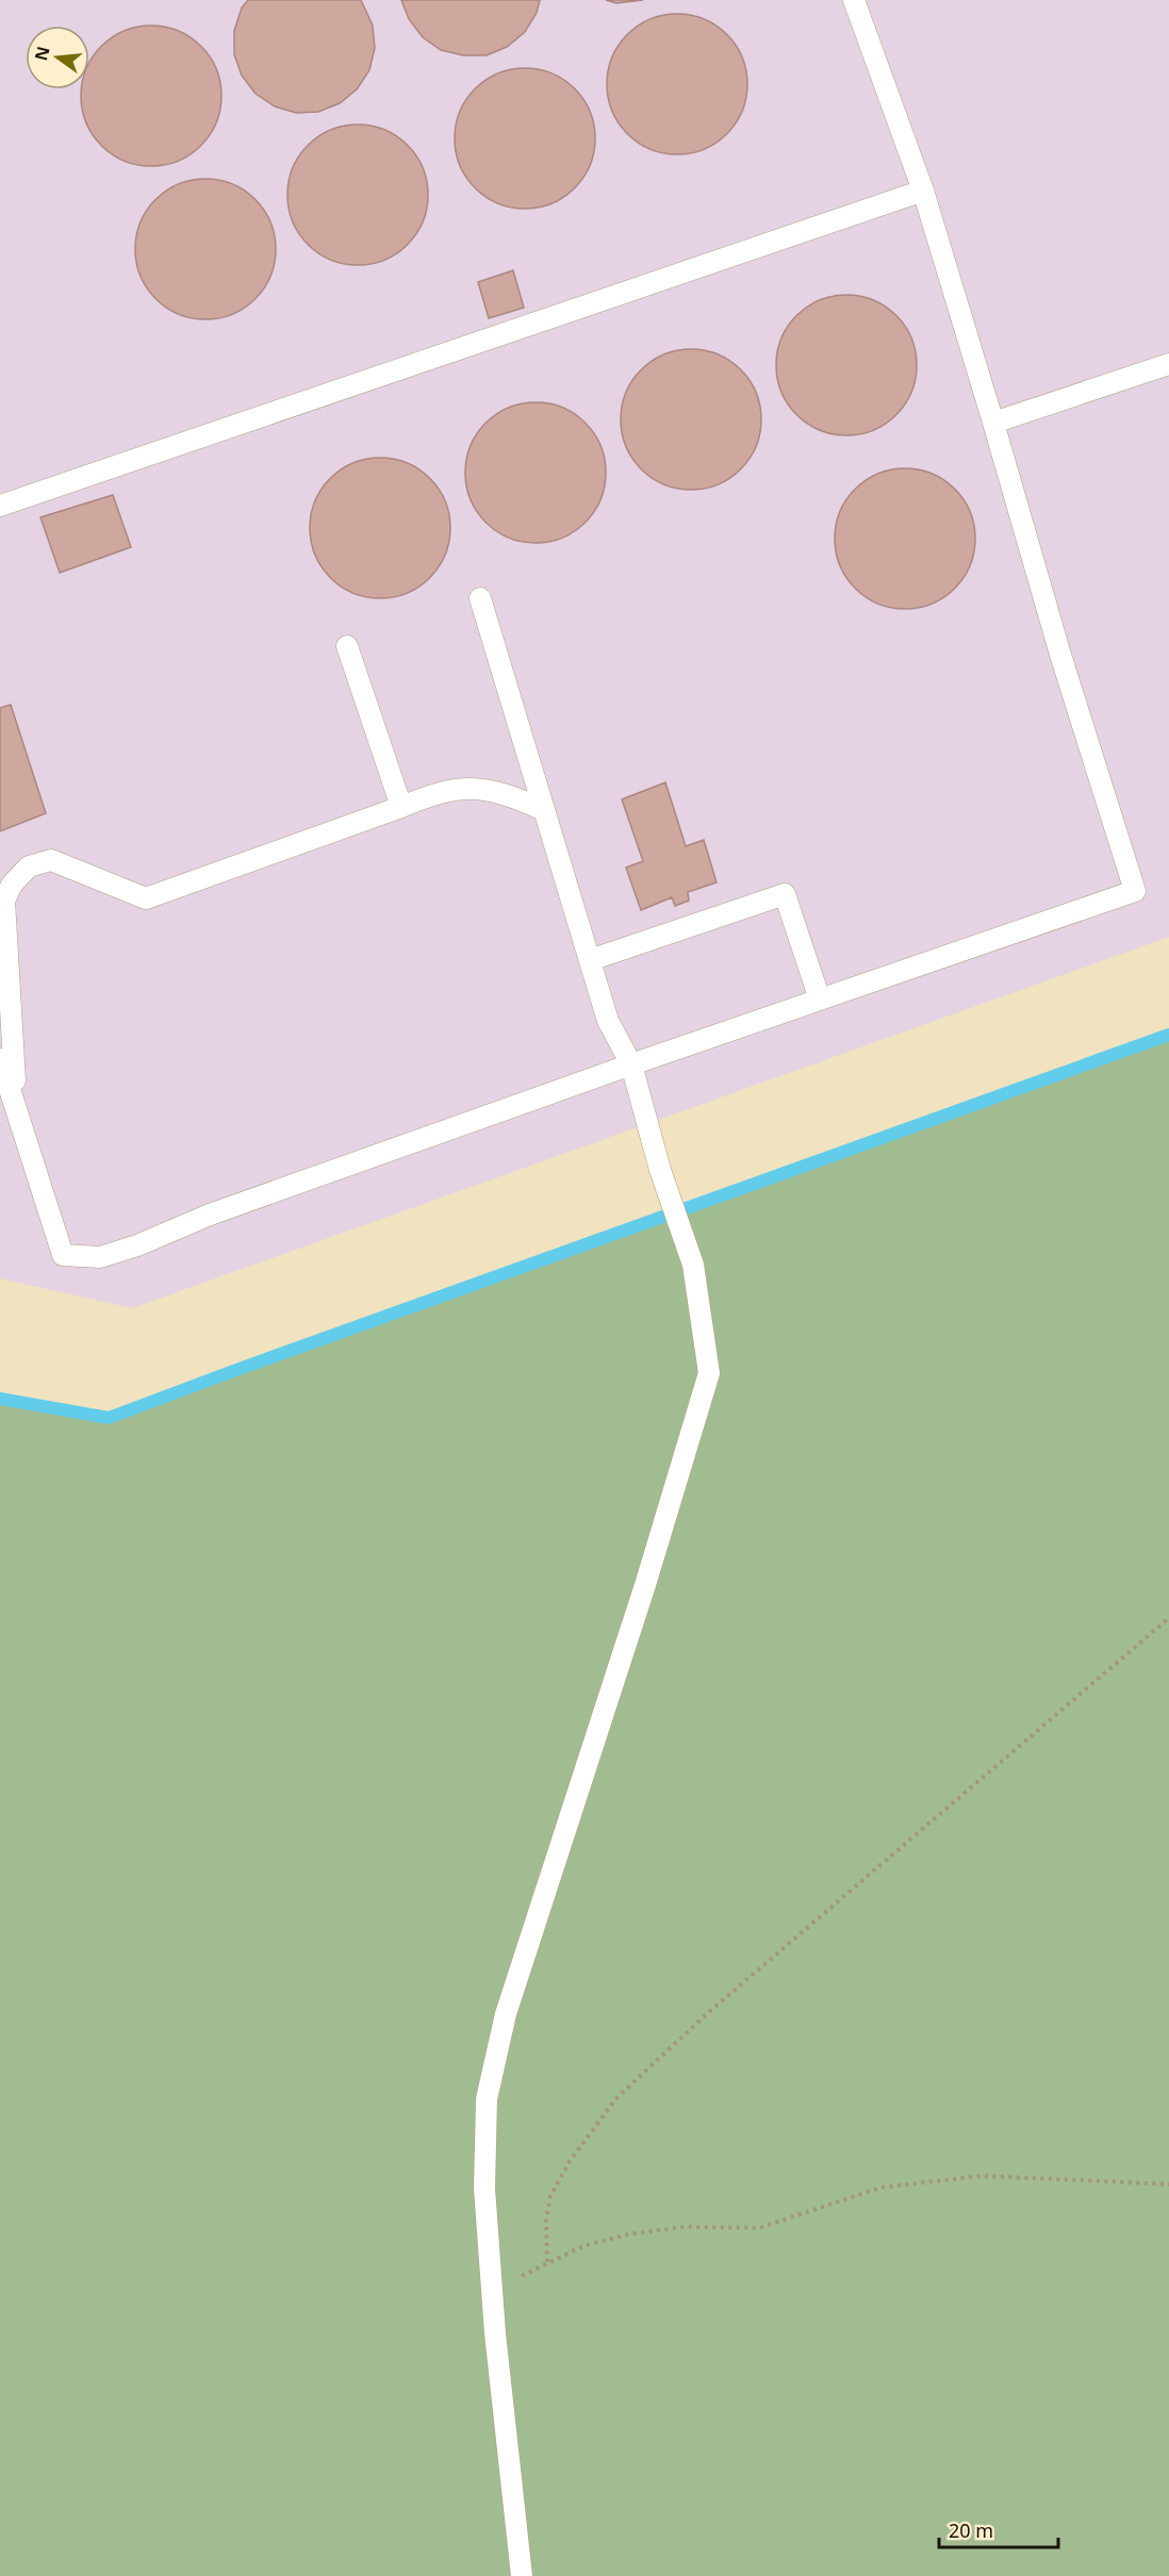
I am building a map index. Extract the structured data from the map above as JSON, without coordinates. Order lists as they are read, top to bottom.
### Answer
{
  "scale_bar": "20 m",
  "north": "left"
}
